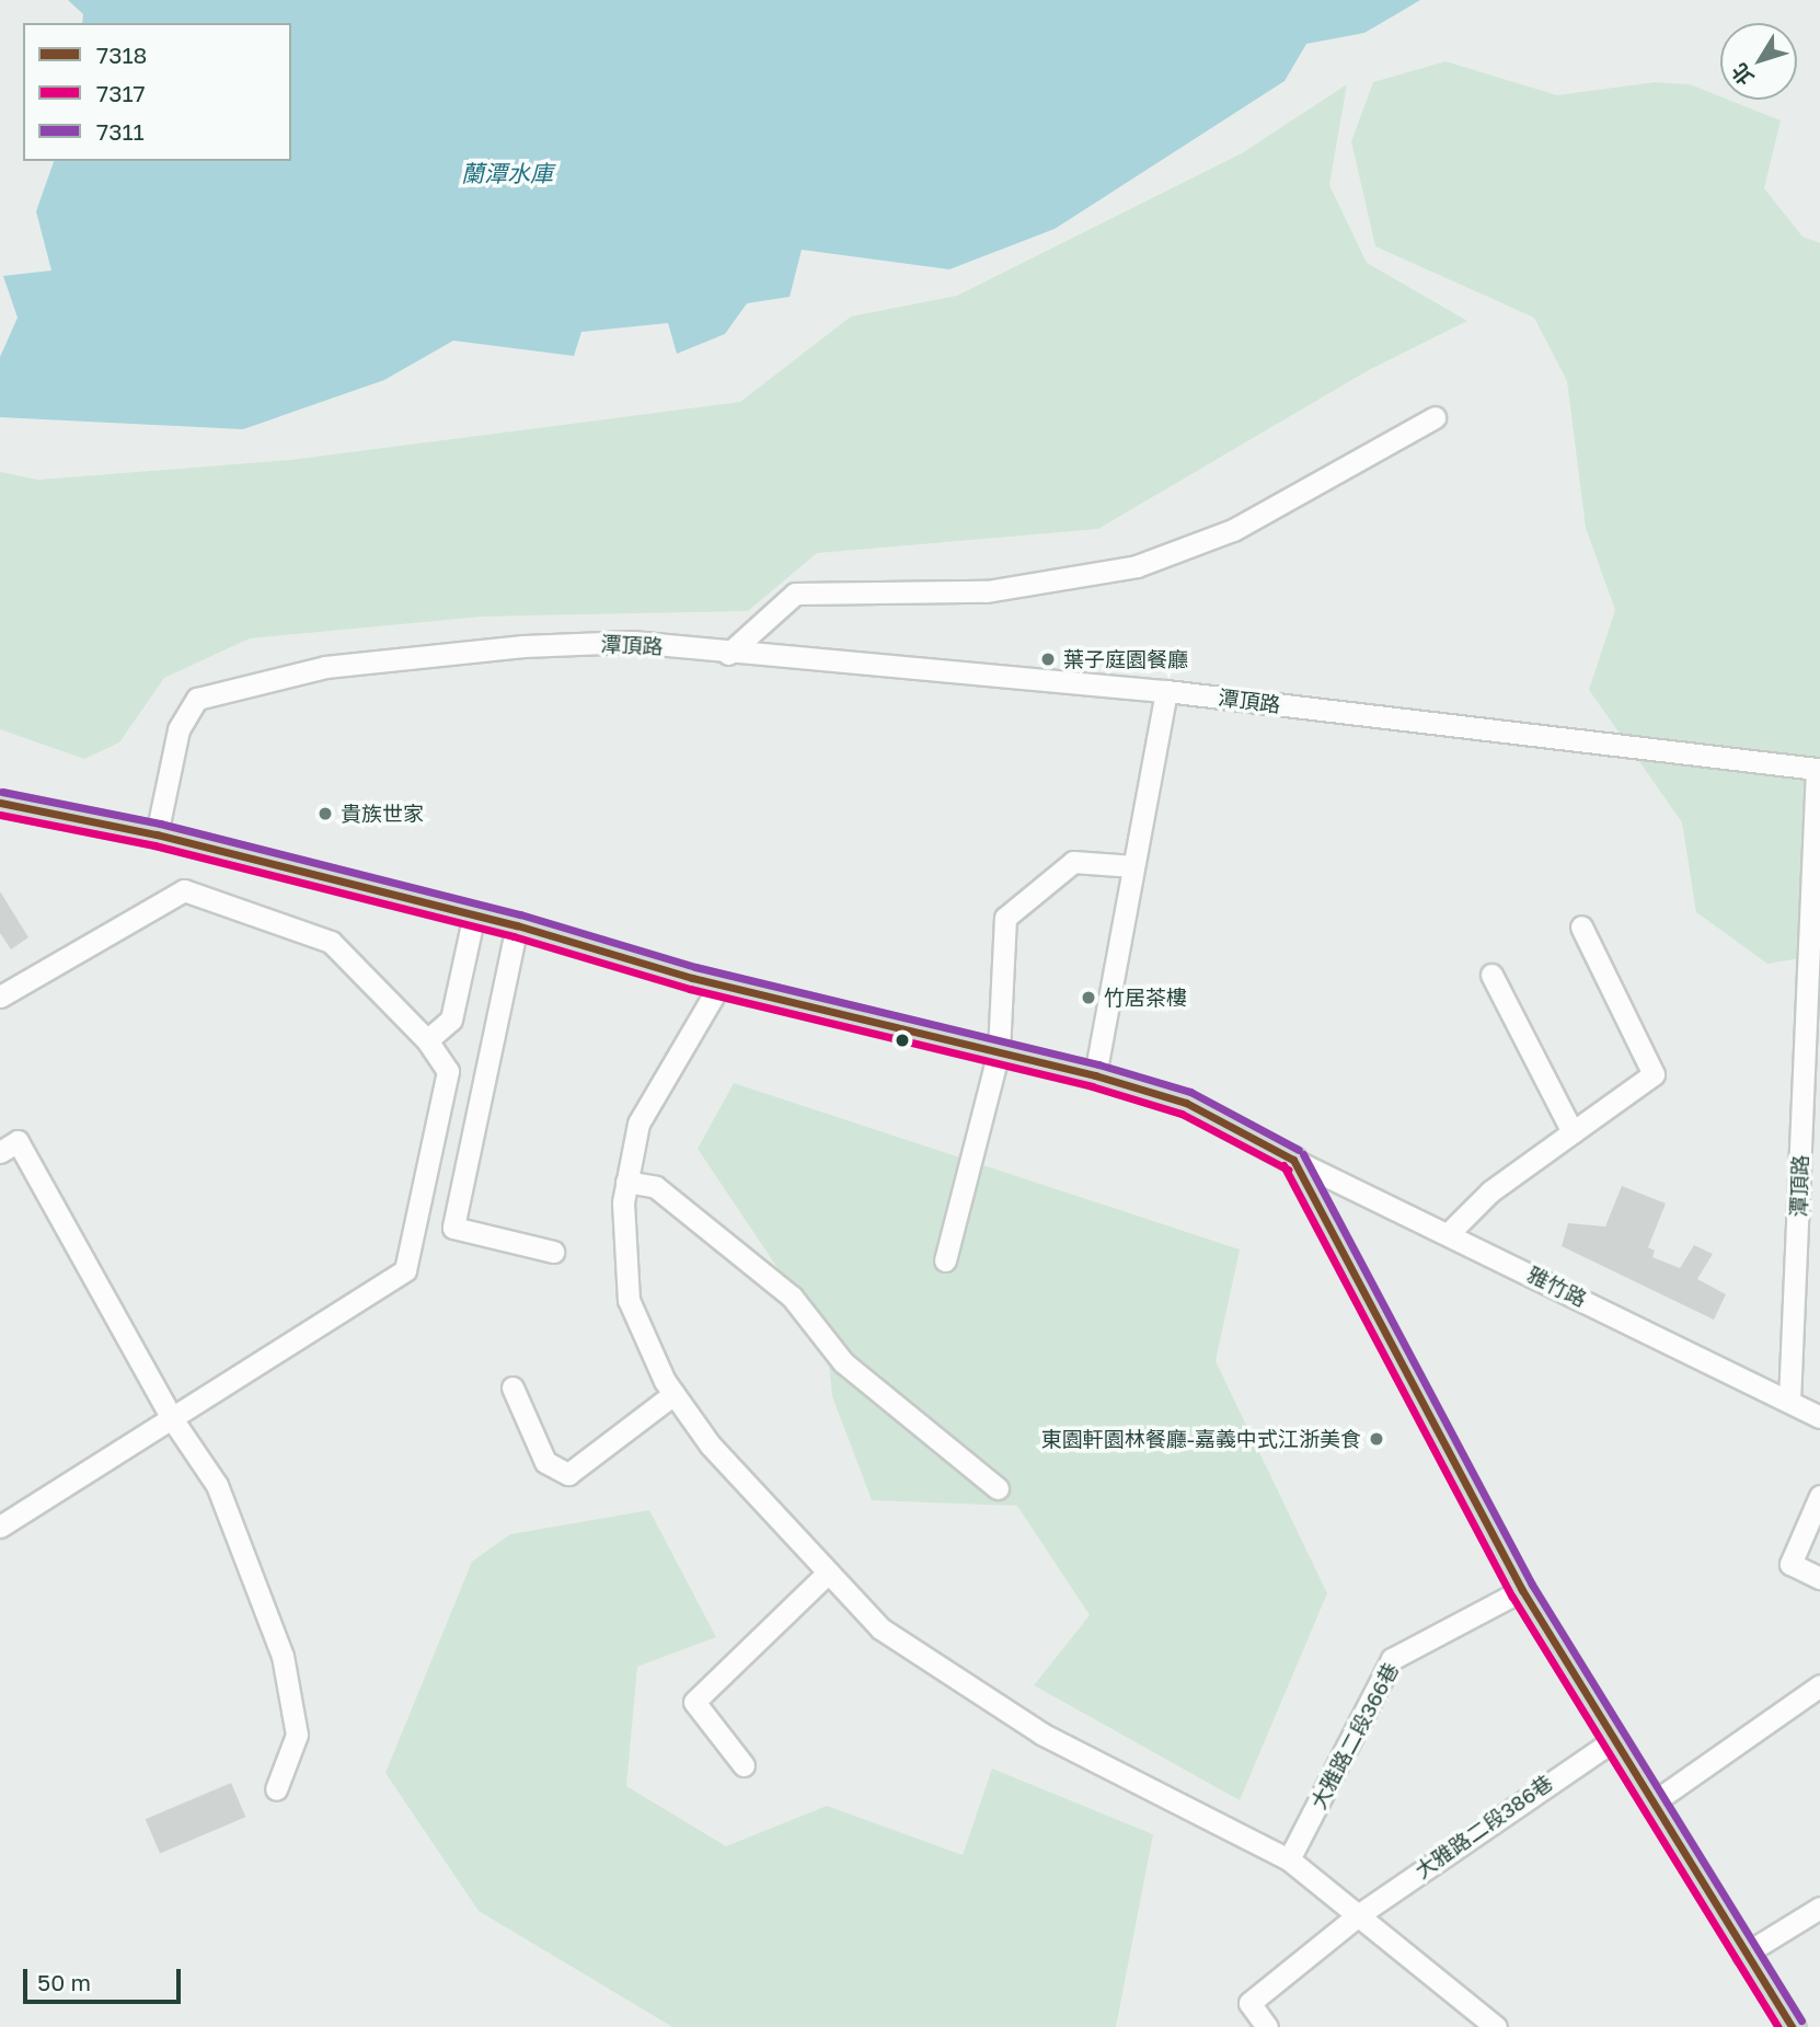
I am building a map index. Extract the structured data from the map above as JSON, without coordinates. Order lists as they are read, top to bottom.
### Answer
{
  "streets": {
    "street": [
      "潭頂路",
      "雅竹路",
      "大雅路二段366巷",
      "大雅路二段386巷"
    ]
  },
  "crossings": [
    ["潭頂路", "雅竹路"]
  ],
  "water": ["蘭潭水庫"],
  "places": [
    "葉子庭園餐廳",
    "貴族世家",
    "竹居茶樓",
    "東園軒園林餐廳-嘉義中式江浙美食"
  ],
  "lines": ["transit line 7311", "transit line 7318", "transit line 7317"],
  "legend": ["7318", "7317", "7311"],
  "scale_bar": "50 m",
  "north": "bottom left"
}
